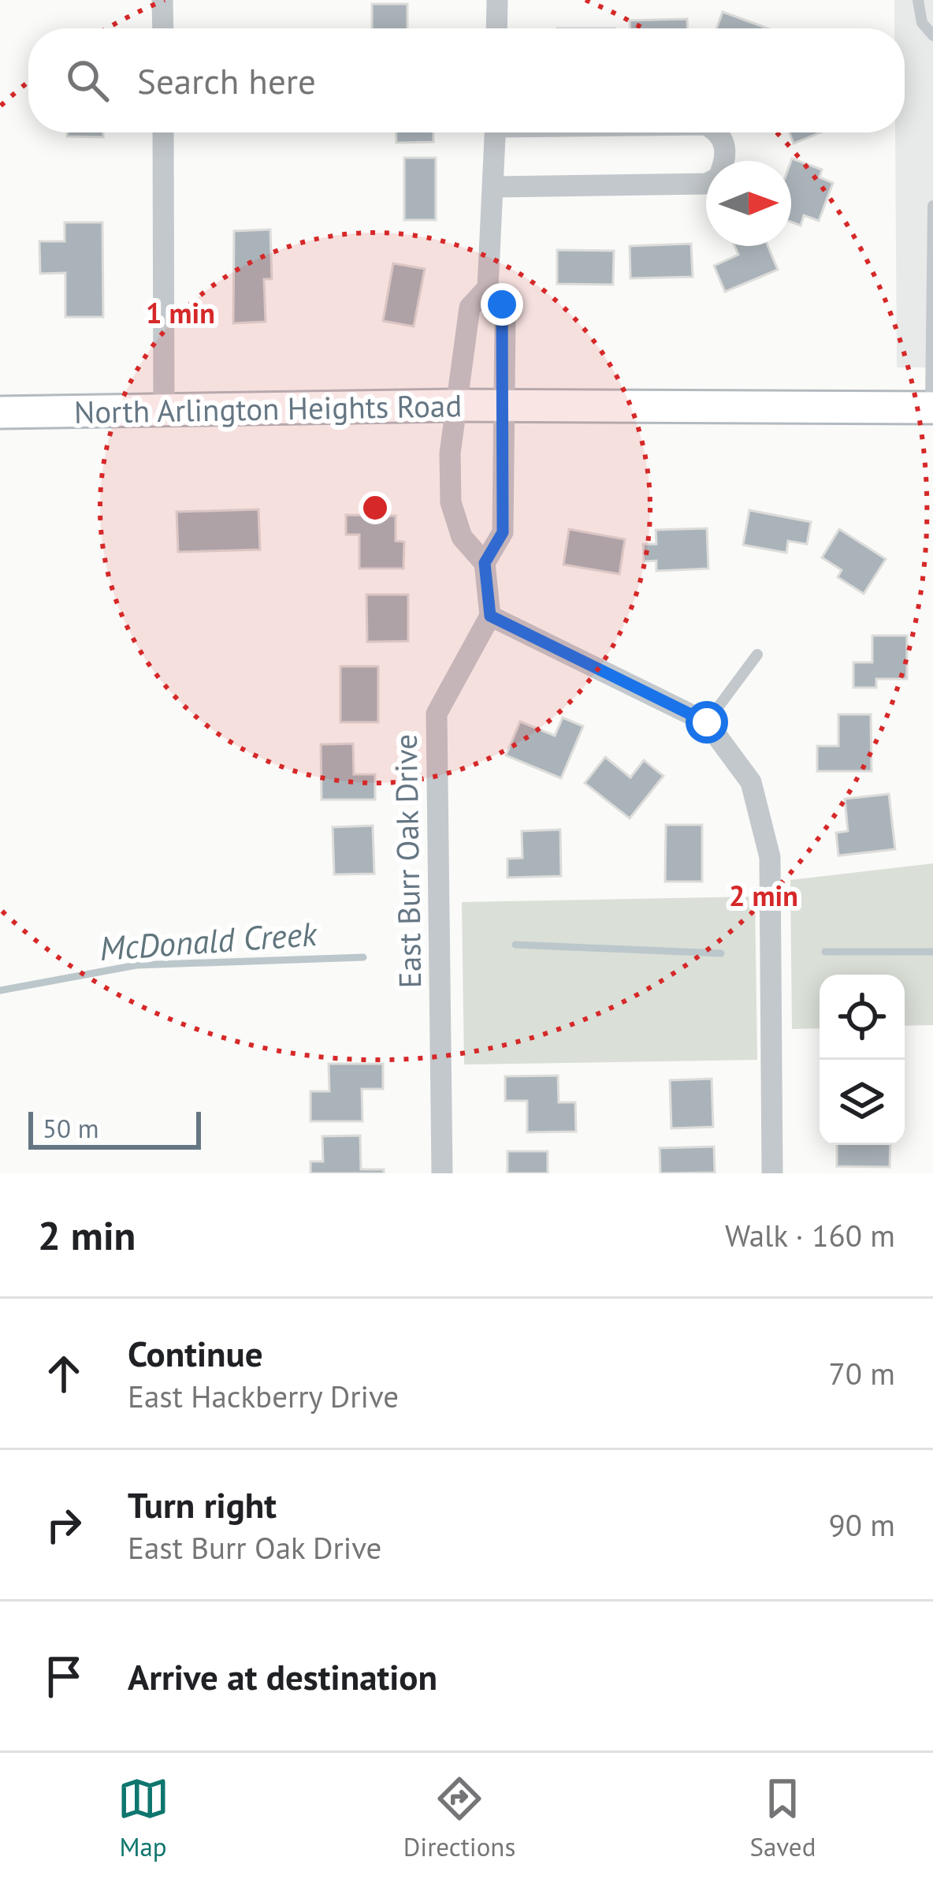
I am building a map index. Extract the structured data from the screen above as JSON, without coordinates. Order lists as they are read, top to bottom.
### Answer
{
  "streets": {
    "main road": ["North Arlington Heights Road"],
    "street": ["East Burr Oak Drive"]
  },
  "water": ["McDonald Creek"],
  "scale_bar": "50 m",
  "north": "right",
  "page": {
    "search": "Search here",
    "scale": "50 m",
    "heading": ["2 min", "Walk · 160 m"],
    "list": [
      ["Continue", "East Hackberry Drive", "70 m"],
      ["Turn right", "East Burr Oak Drive", "90 m"],
      "Arrive at destination"
    ],
    "nav": ["Map", "Directions", "Saved"]
  },
  "rings": ["1 min", "2 min"]
}
